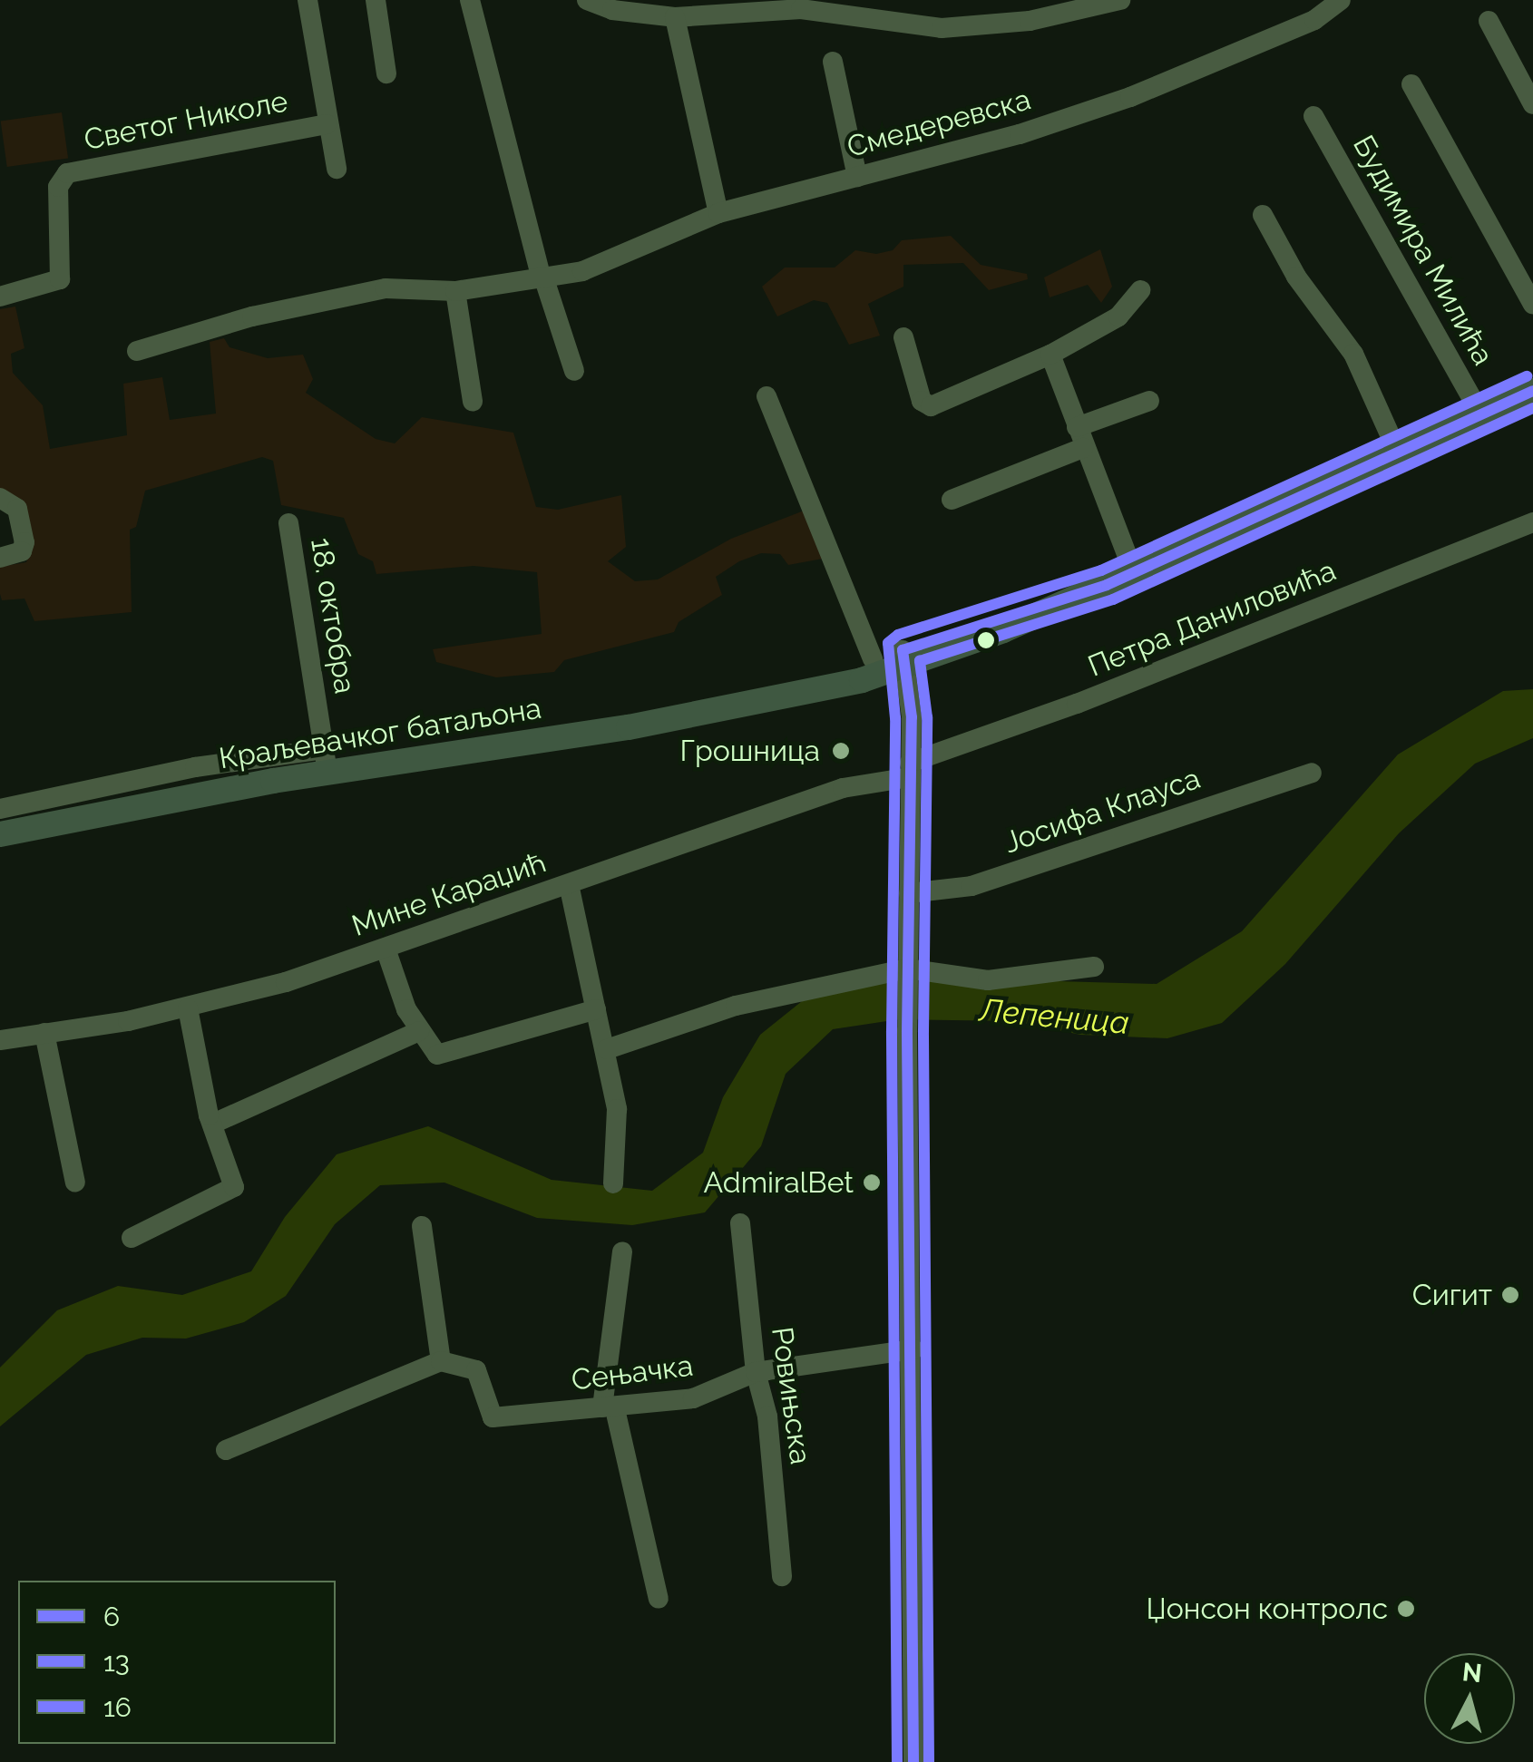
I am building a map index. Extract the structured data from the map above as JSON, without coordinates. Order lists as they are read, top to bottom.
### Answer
{
  "streets": {
    "main road": ["Краљевачког батаљона"],
    "street": [
      "Светог Николе",
      "Смедеревска",
      "Будимира Милића",
      "18. октобра",
      "Петра Даниловића",
      "Јосифа Клауса",
      "Мине Караџић",
      "Сењачка",
      "Ровињска"
    ]
  },
  "crossings": [
    ["Будимира Милића", "Краљевачког батаљона"],
    ["18. октобра", "Краљевачког батаљона"],
    ["Петра Даниловића", "Мине Караџић"],
    ["Сењачка", "Ровињска"]
  ],
  "water": ["Лепеница"],
  "places": [
    "Грошница",
    "AdmiralBet",
    "Сигит",
    "Џонсон контролс"
  ],
  "lines": ["transit line 16", "transit line 6", "transit line 13"],
  "legend": ["6", "13", "16"],
  "north": "top"
}
